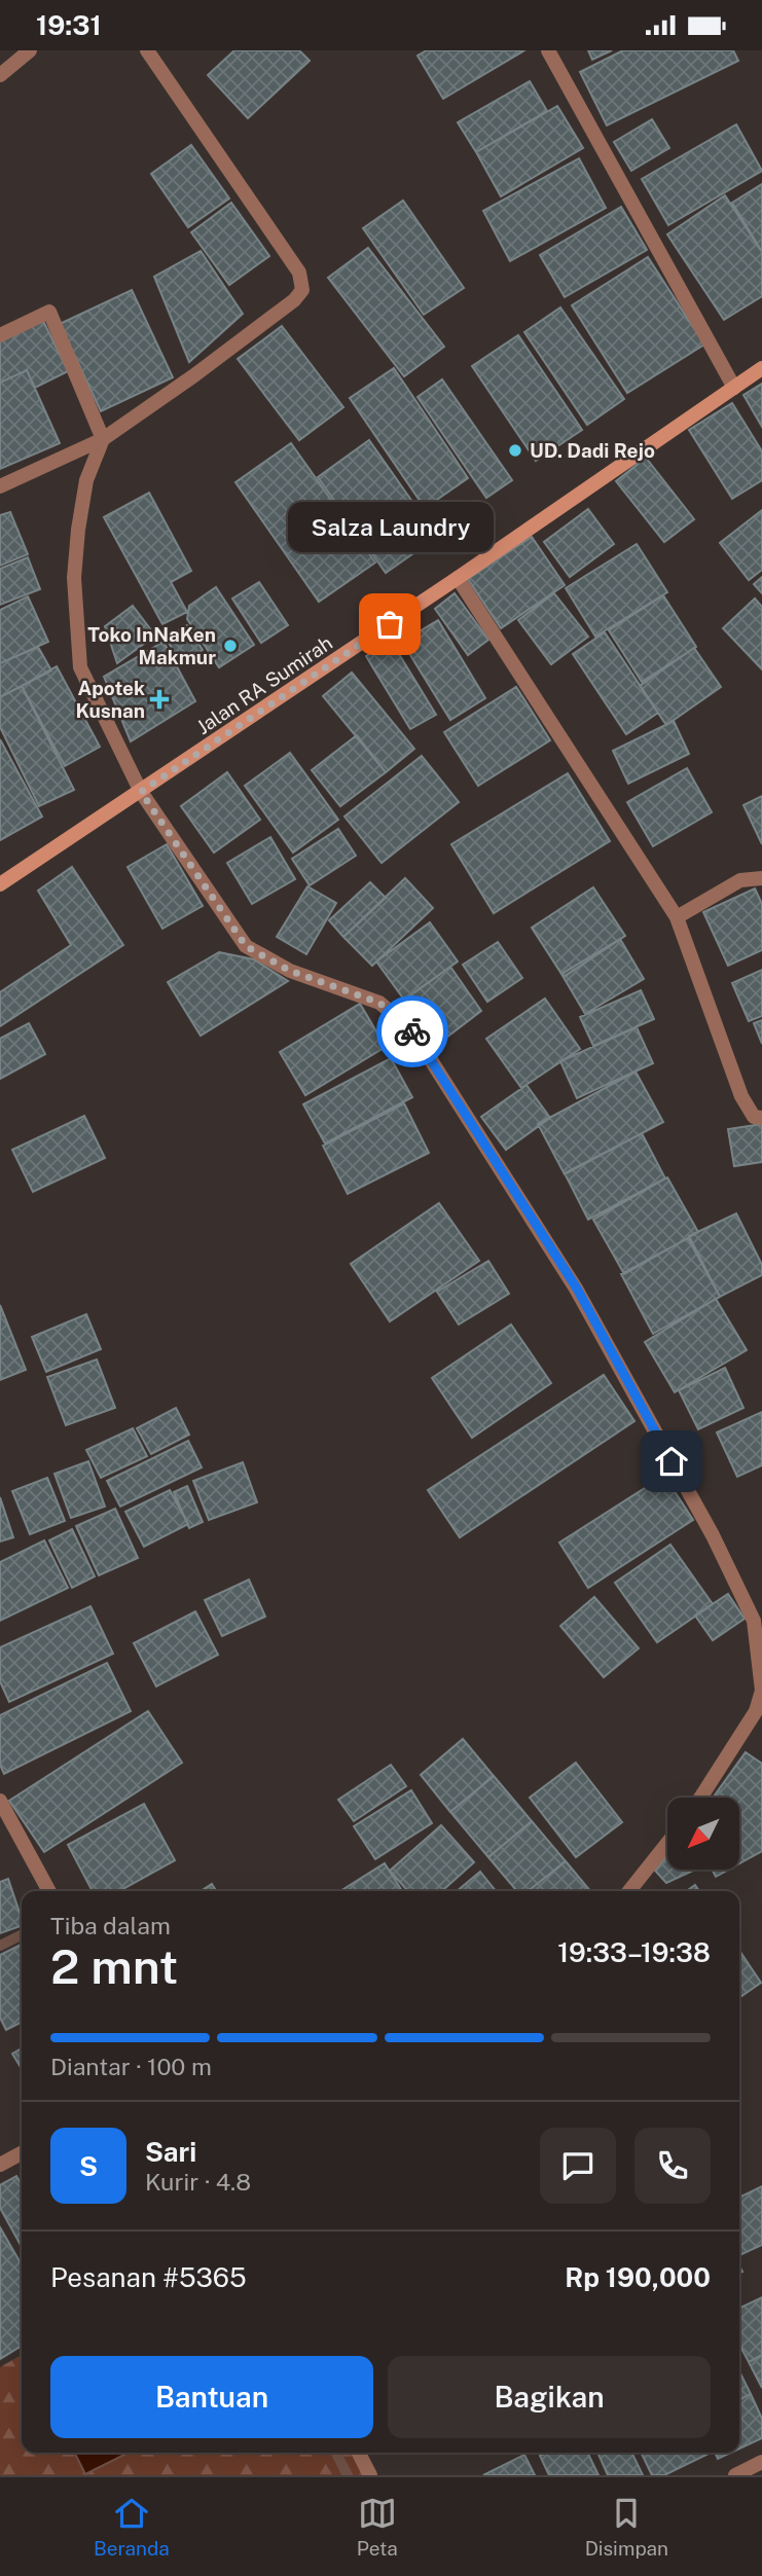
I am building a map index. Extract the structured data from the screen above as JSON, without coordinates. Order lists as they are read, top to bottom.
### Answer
{
  "streets": {
    "main road": ["Jalan RA Sumirah"]
  },
  "places": {
    "other": ["UD. Dadi Rejo", "Salza Laundry", "Toko InNaKen Makmur"],
    "health": ["Apotek Kusnan"]
  },
  "north": "bottom left",
  "page": {
    "status": "19:31",
    "bubble": "Salza Laundry",
    "heading": ["2 mnt", "Tiba dalam", "19:33–19:38"],
    "panel": [
      "Sari",
      "Kurir · 4.8",
      "Pesanan #5365",
      "Rp 190,000"
    ],
    "bar": "Diantar · 100 m",
    "round": "S",
    "buttons": ["Bantuan", "Bagikan"],
    "tabs": ["Beranda", "Peta", "Disimpan"]
  }
}
